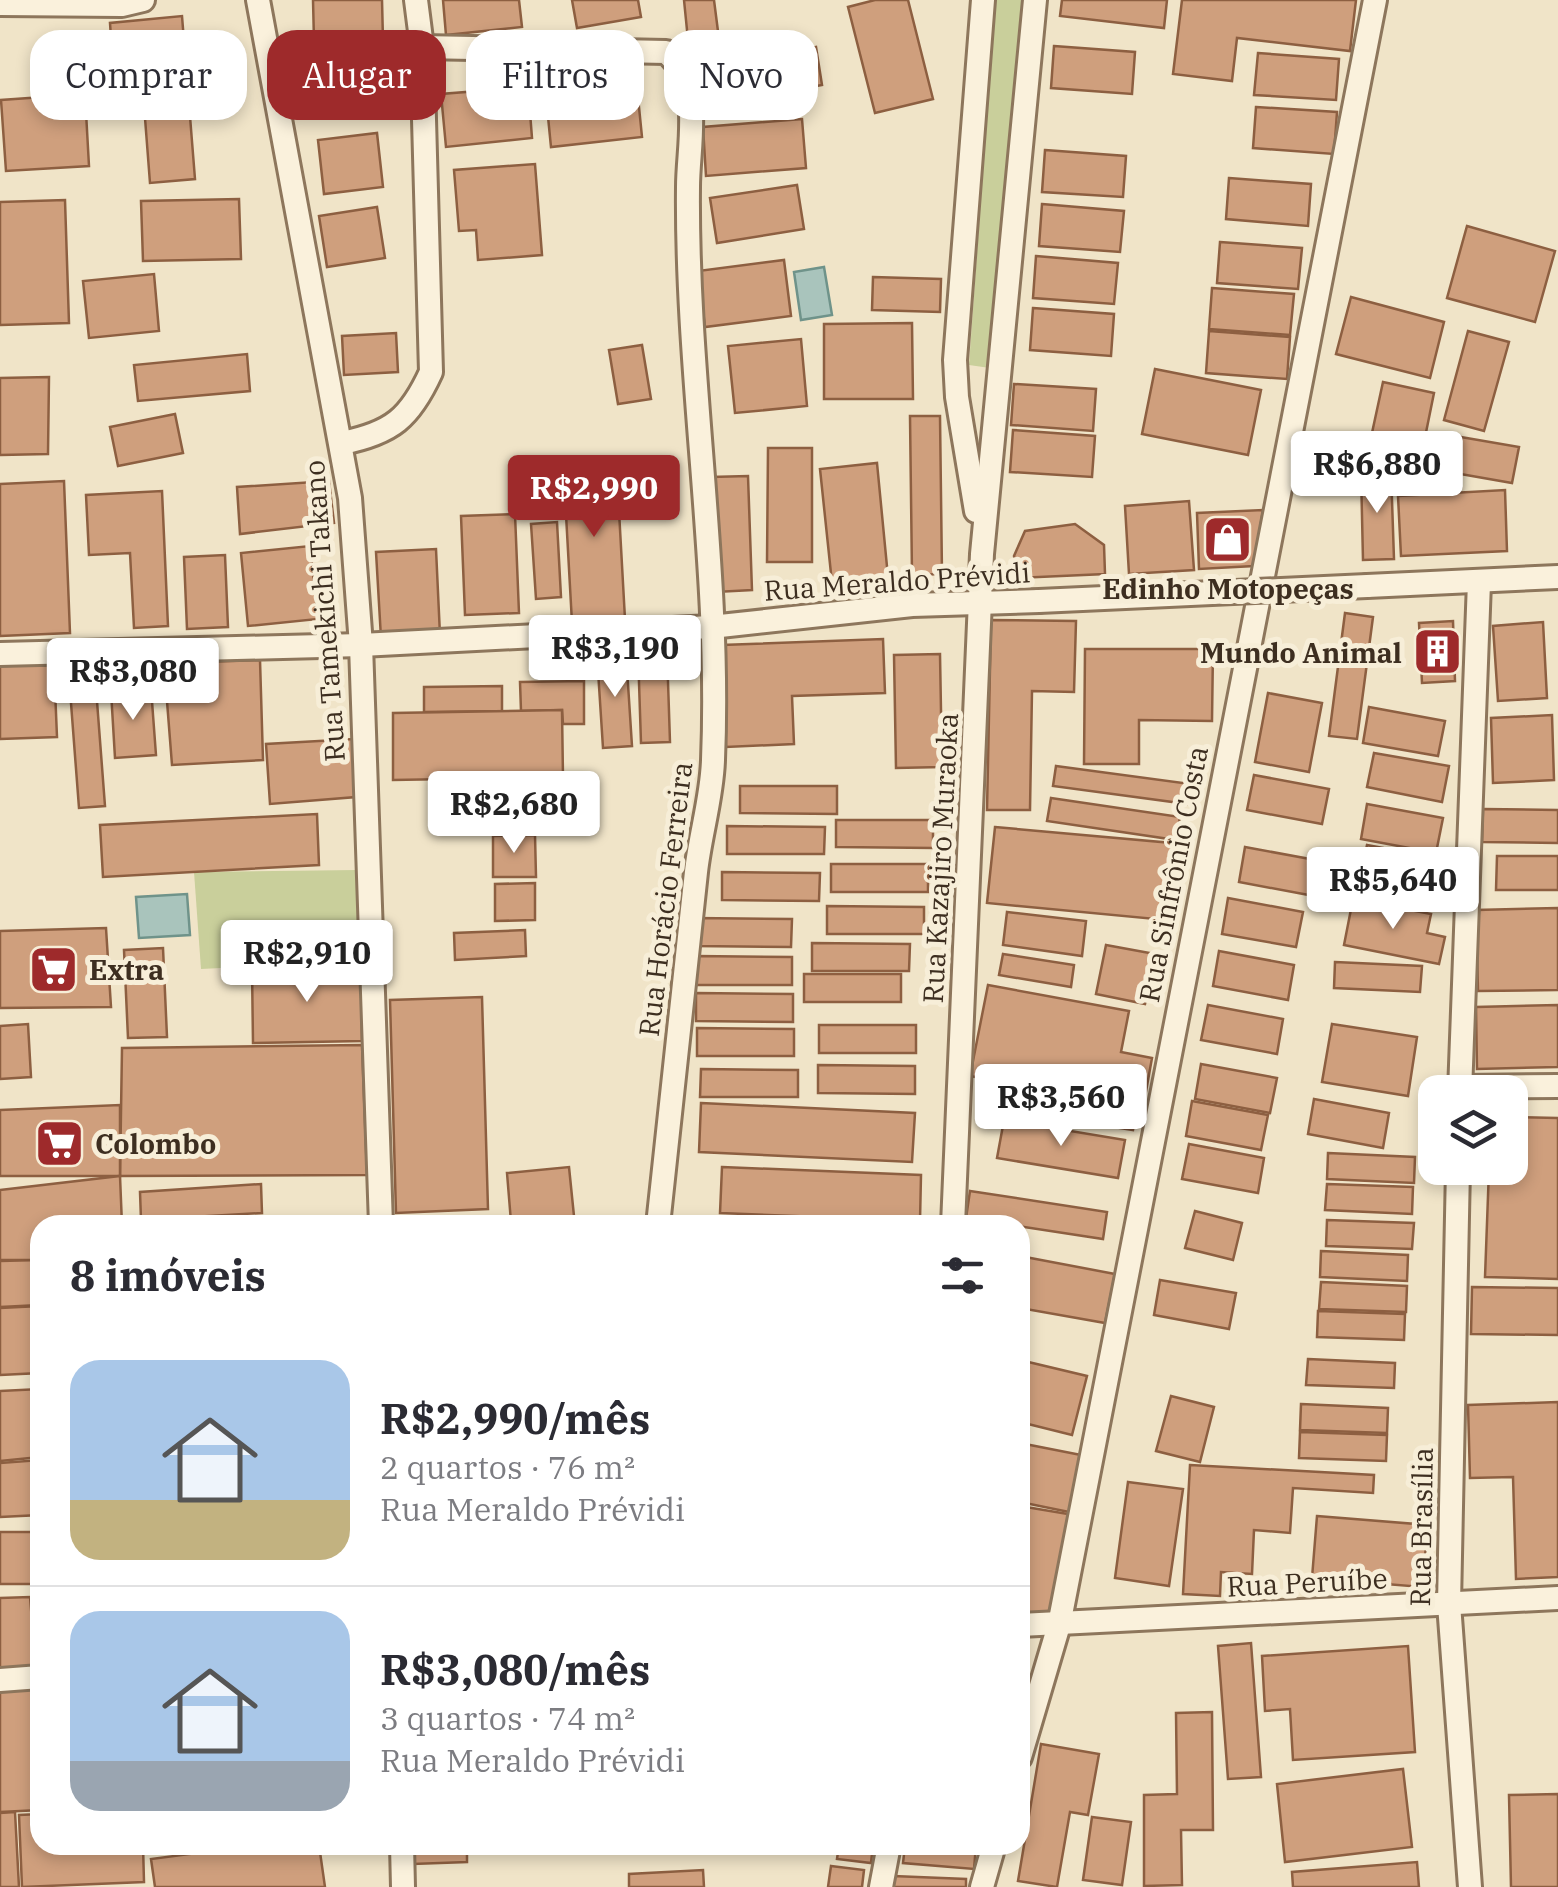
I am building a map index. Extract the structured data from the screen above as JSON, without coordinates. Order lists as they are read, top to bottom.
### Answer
{
  "streets": {
    "street": [
      "Rua Meraldo Prévidi",
      "Rua Tamekichi Takano",
      "Rua Kazajiro Muraoka",
      "Rua Sinfrônio Costa",
      "Rua Horácio Ferreira",
      "Rua Brasília",
      "Rua Peruíbe"
    ]
  },
  "crossings": [
    ["Rua Meraldo Prévidi", "Rua Tamekichi Takano"],
    ["Rua Meraldo Prévidi", "Rua Kazajiro Muraoka"],
    ["Rua Meraldo Prévidi", "Rua Horácio Ferreira"],
    ["Rua Sinfrônio Costa", "Rua Peruíbe"],
    ["Rua Brasília", "Rua Peruíbe"]
  ],
  "places": {
    "shop": ["Edinho Motopeças"],
    "building": ["Mundo Animal"],
    "supermarket": ["Extra", "Colombo"]
  },
  "page": {
    "chip": [
      "Comprar",
      "Alugar",
      "Filtros",
      "Novo"
    ],
    "price": [
      "R$6,880",
      "R$2,990",
      "R$3,190",
      "R$3,080",
      "R$2,680",
      "R$5,640",
      "R$2,910",
      "R$3,560"
    ],
    "heading": "8 imóveis",
    "list": [
      {
        "name": "R$2,990/mês",
        "note": "2 quartos · 76 m² · Rua Meraldo Prévidi"
      },
      {
        "name": "R$3,080/mês",
        "note": "3 quartos · 74 m² · Rua Meraldo Prévidi"
      }
    ]
  }
}
